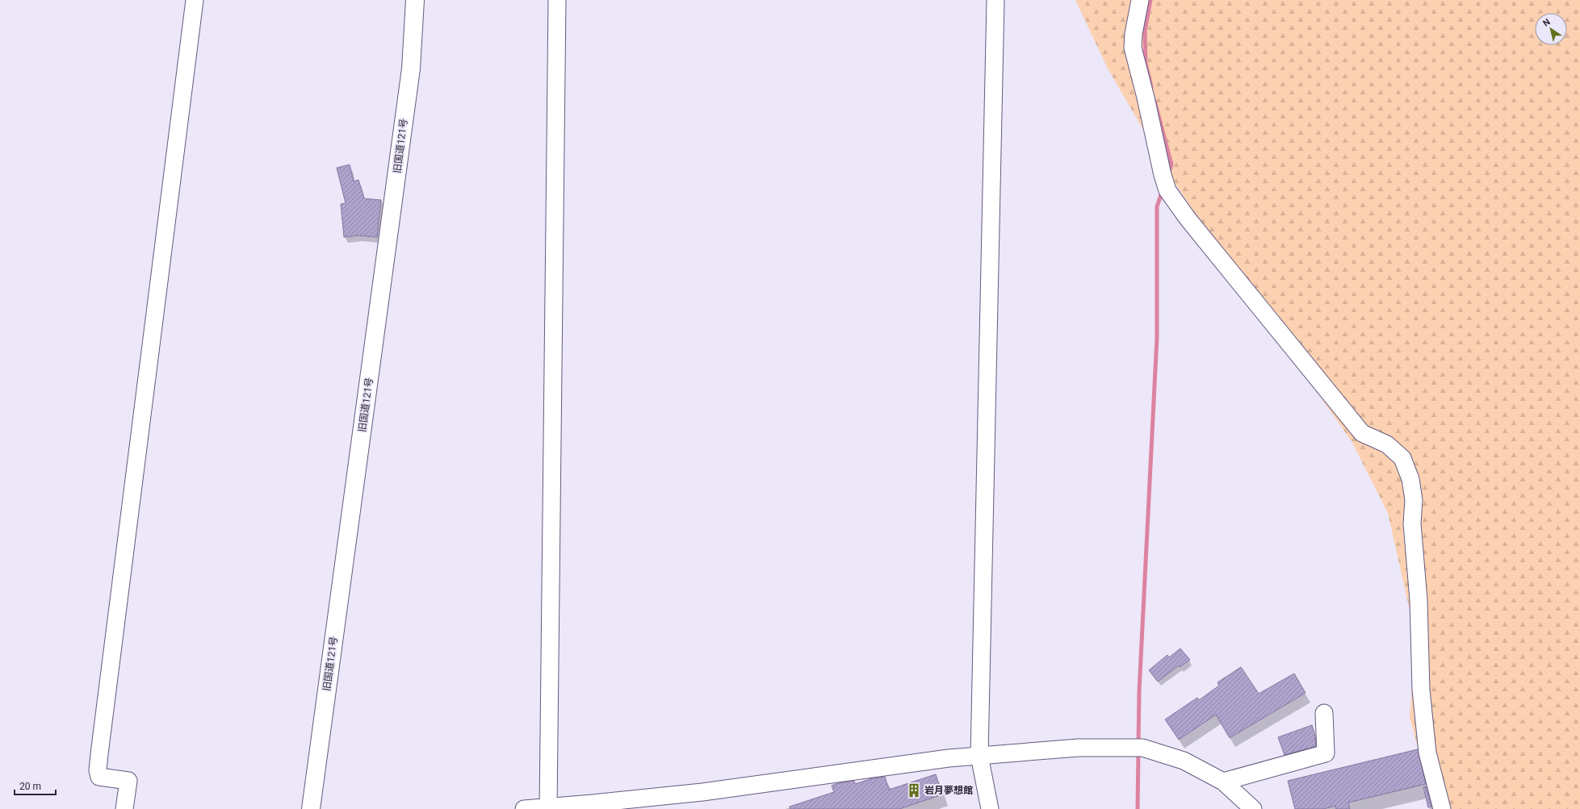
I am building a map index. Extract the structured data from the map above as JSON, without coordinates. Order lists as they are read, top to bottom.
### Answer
{
  "streets": {
    "street": ["旧国道121号"]
  },
  "places": {
    "building": ["岩月夢想館"]
  },
  "scale_bar": "20 m",
  "north": "top left"
}
